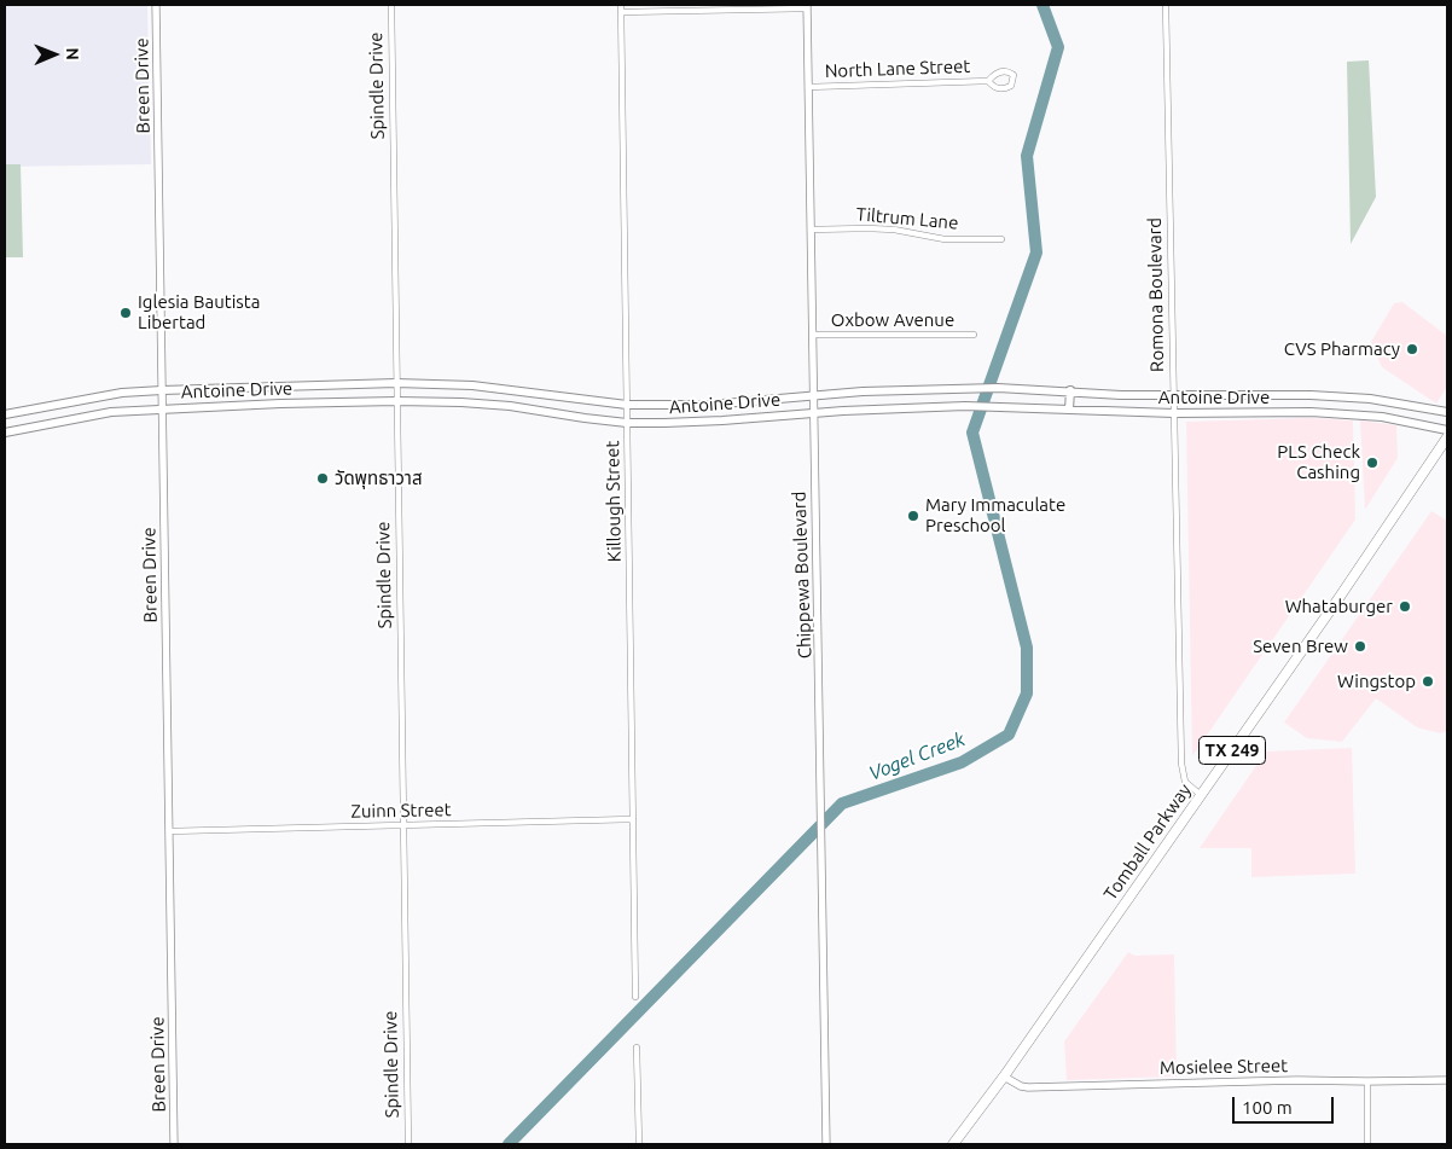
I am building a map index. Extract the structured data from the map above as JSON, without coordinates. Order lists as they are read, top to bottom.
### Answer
{
  "streets": {
    "main road": ["Antoine Drive", "TX 249", "Tomball Parkway"],
    "street": [
      "North Lane Street",
      "Breen Drive",
      "Spindle Drive",
      "Tiltrum Lane",
      "Romona Boulevard",
      "Oxbow Avenue",
      "Killough Street",
      "Chippewa Boulevard",
      "Zuinn Street",
      "Mosielee Street"
    ]
  },
  "crossings": [
    ["North Lane Street", "Chippewa Boulevard"],
    ["Breen Drive", "Antoine Drive"],
    ["Breen Drive", "Zuinn Street"],
    ["Spindle Drive", "Antoine Drive"],
    ["Spindle Drive", "Zuinn Street"],
    ["Tiltrum Lane", "Chippewa Boulevard"],
    ["Romona Boulevard", "Antoine Drive"],
    ["Romona Boulevard", "Tomball Parkway"],
    ["Oxbow Avenue", "Chippewa Boulevard"],
    ["Antoine Drive", "Killough Street"],
    ["Antoine Drive", "Chippewa Boulevard"],
    ["Killough Street", "Zuinn Street"],
    ["Tomball Parkway", "Mosielee Street"]
  ],
  "water": ["Vogel Creek"],
  "places": [
    "Iglesia Bautista Libertad",
    "CVS Pharmacy",
    "PLS Check Cashing",
    "วัดพุทธาวาส",
    "Mary Immaculate Preschool",
    "Whataburger",
    "Seven Brew",
    "Wingstop"
  ],
  "scale_bar": "100 m",
  "north": "right"
}
